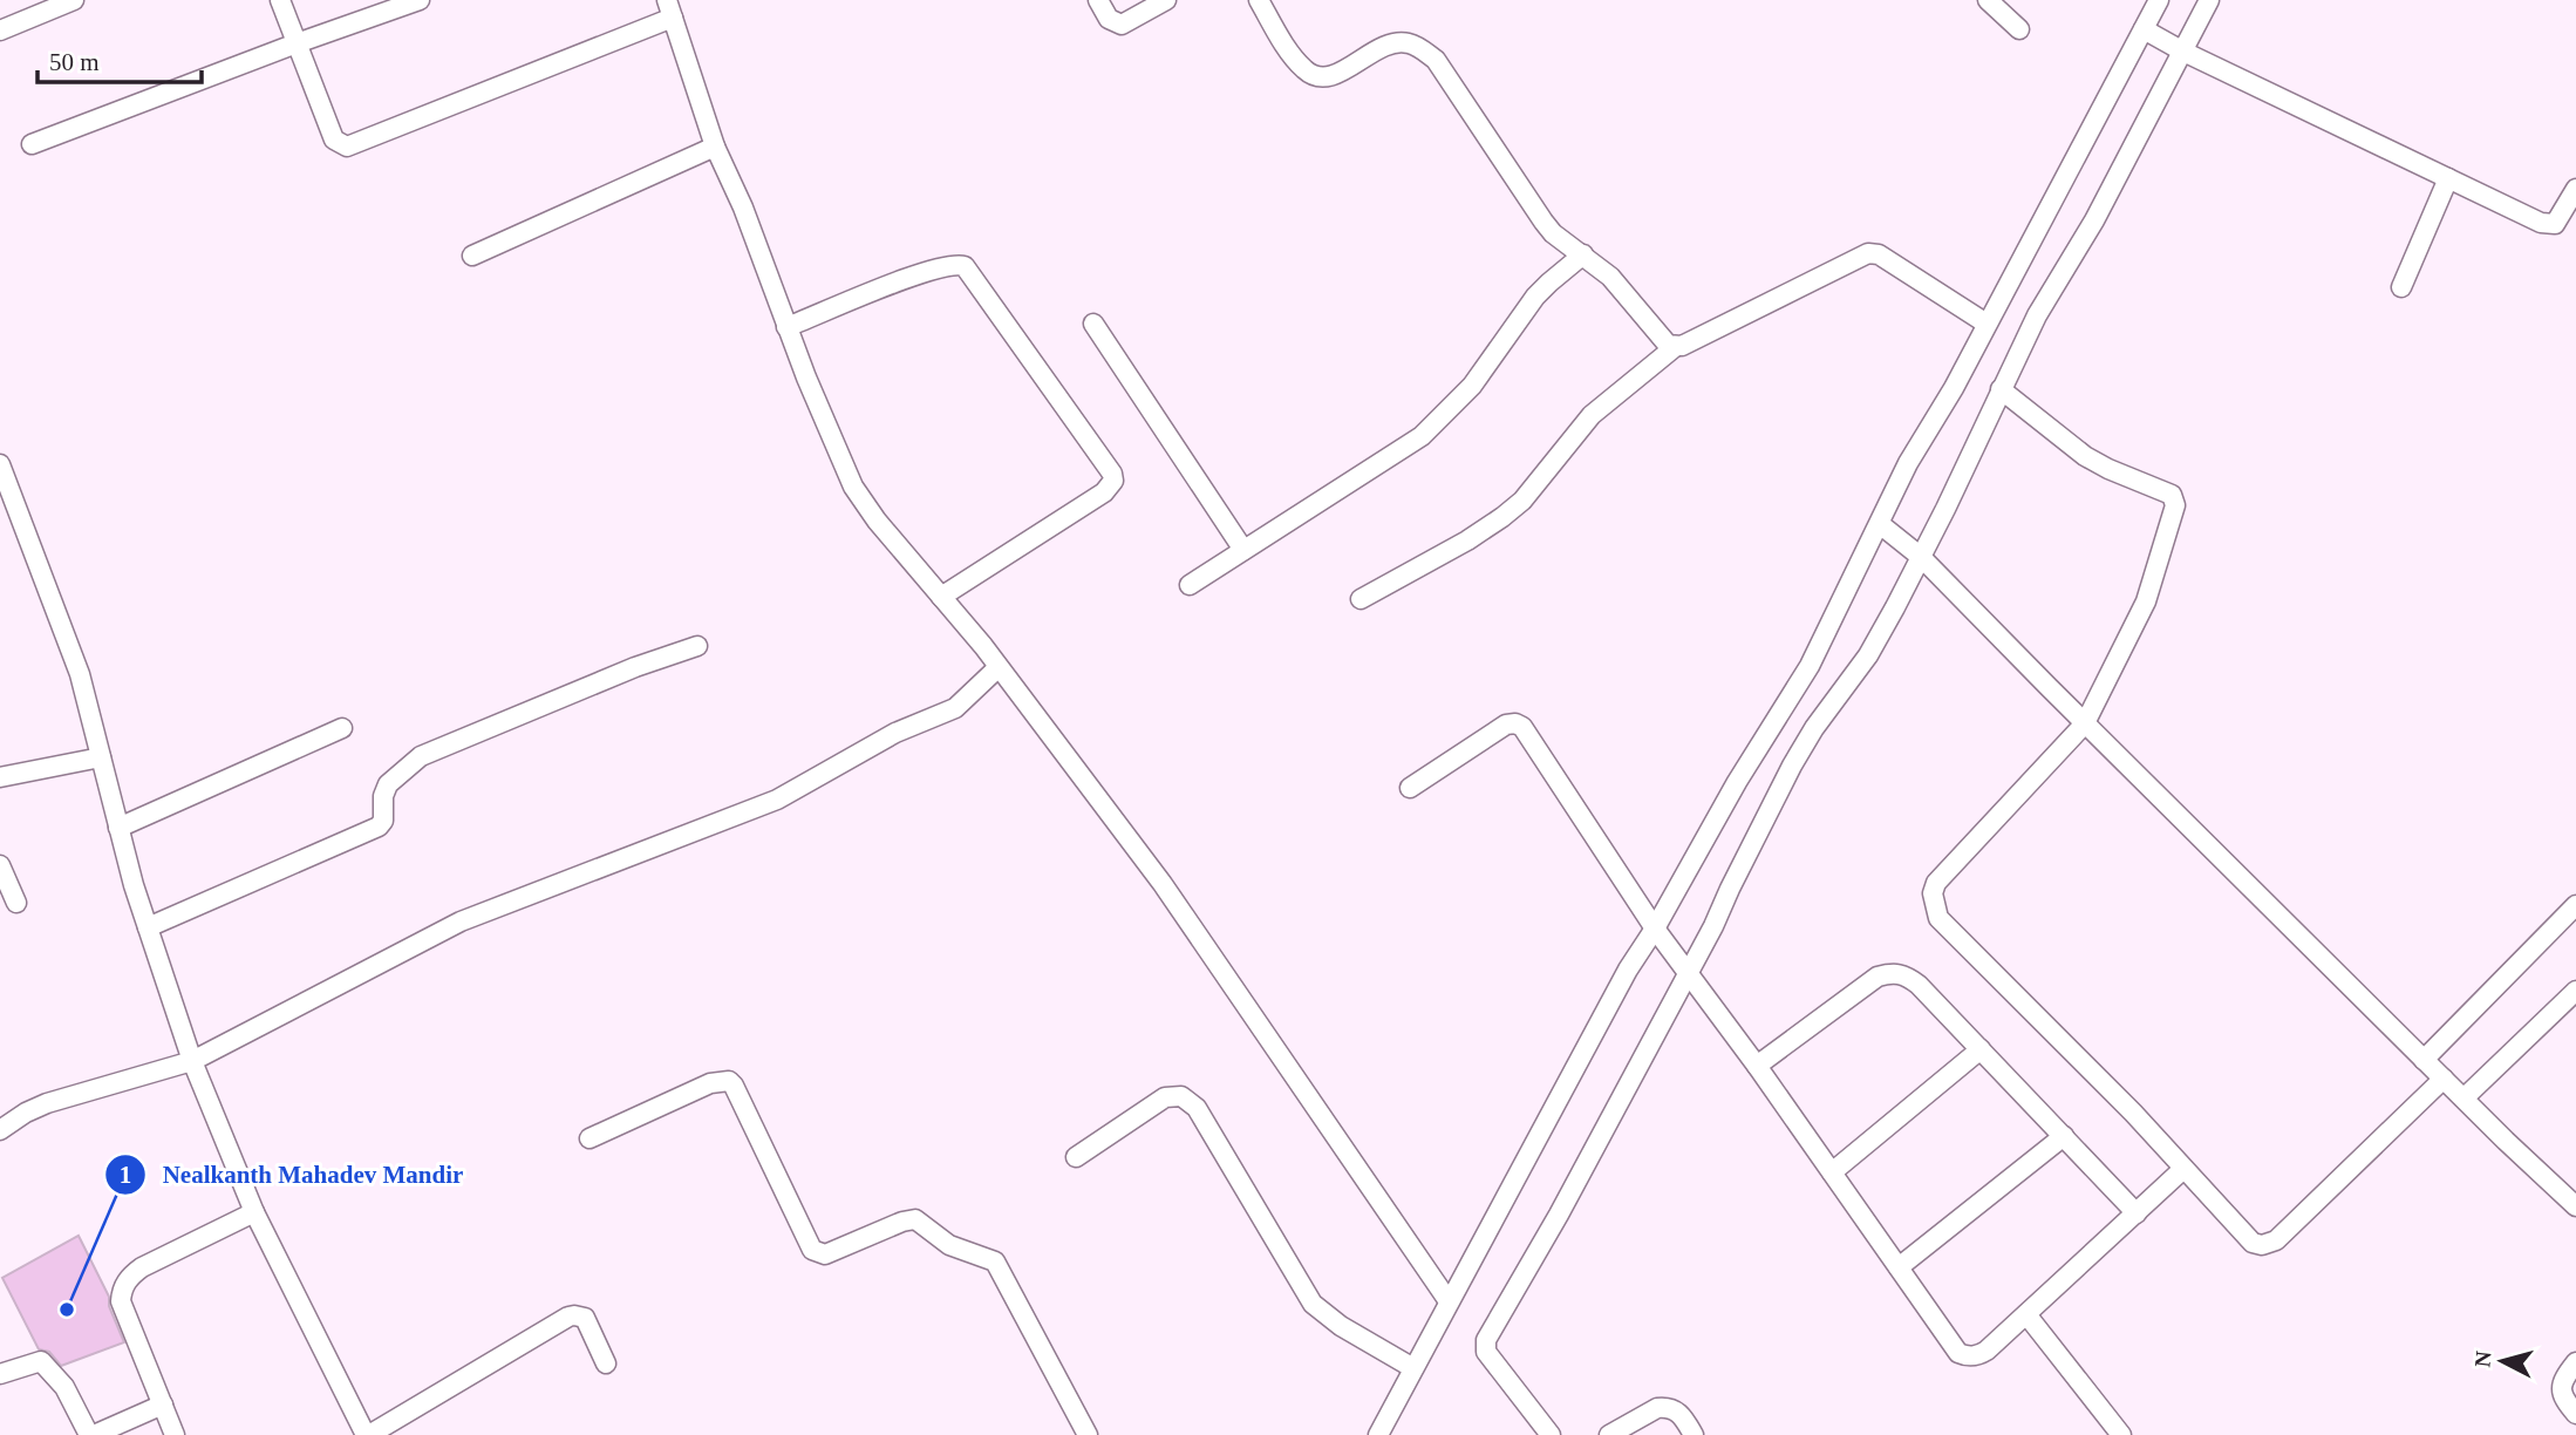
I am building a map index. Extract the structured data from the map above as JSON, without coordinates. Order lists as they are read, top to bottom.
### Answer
{
  "places": ["Nealkanth Mahadev Mandir"],
  "scale_bar": "50 m",
  "north": "left"
}
